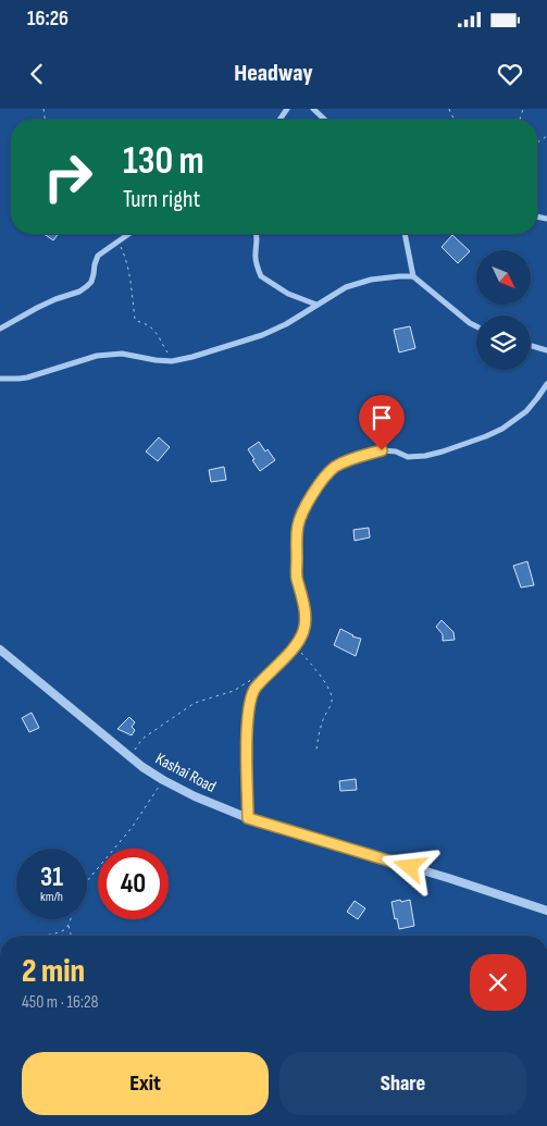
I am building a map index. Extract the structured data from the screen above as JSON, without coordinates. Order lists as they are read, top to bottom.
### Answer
{
  "streets": {
    "street": ["Kashai Road"]
  },
  "north": "bottom right",
  "page": {
    "status": "16:26",
    "header": "Headway",
    "turn": ["130 m", "Turn right"],
    "speed": "31 km/h",
    "limit": "40",
    "heading": ["2 min", "450 m · 16:28"],
    "buttons": ["Exit", "Share"]
  }
}
